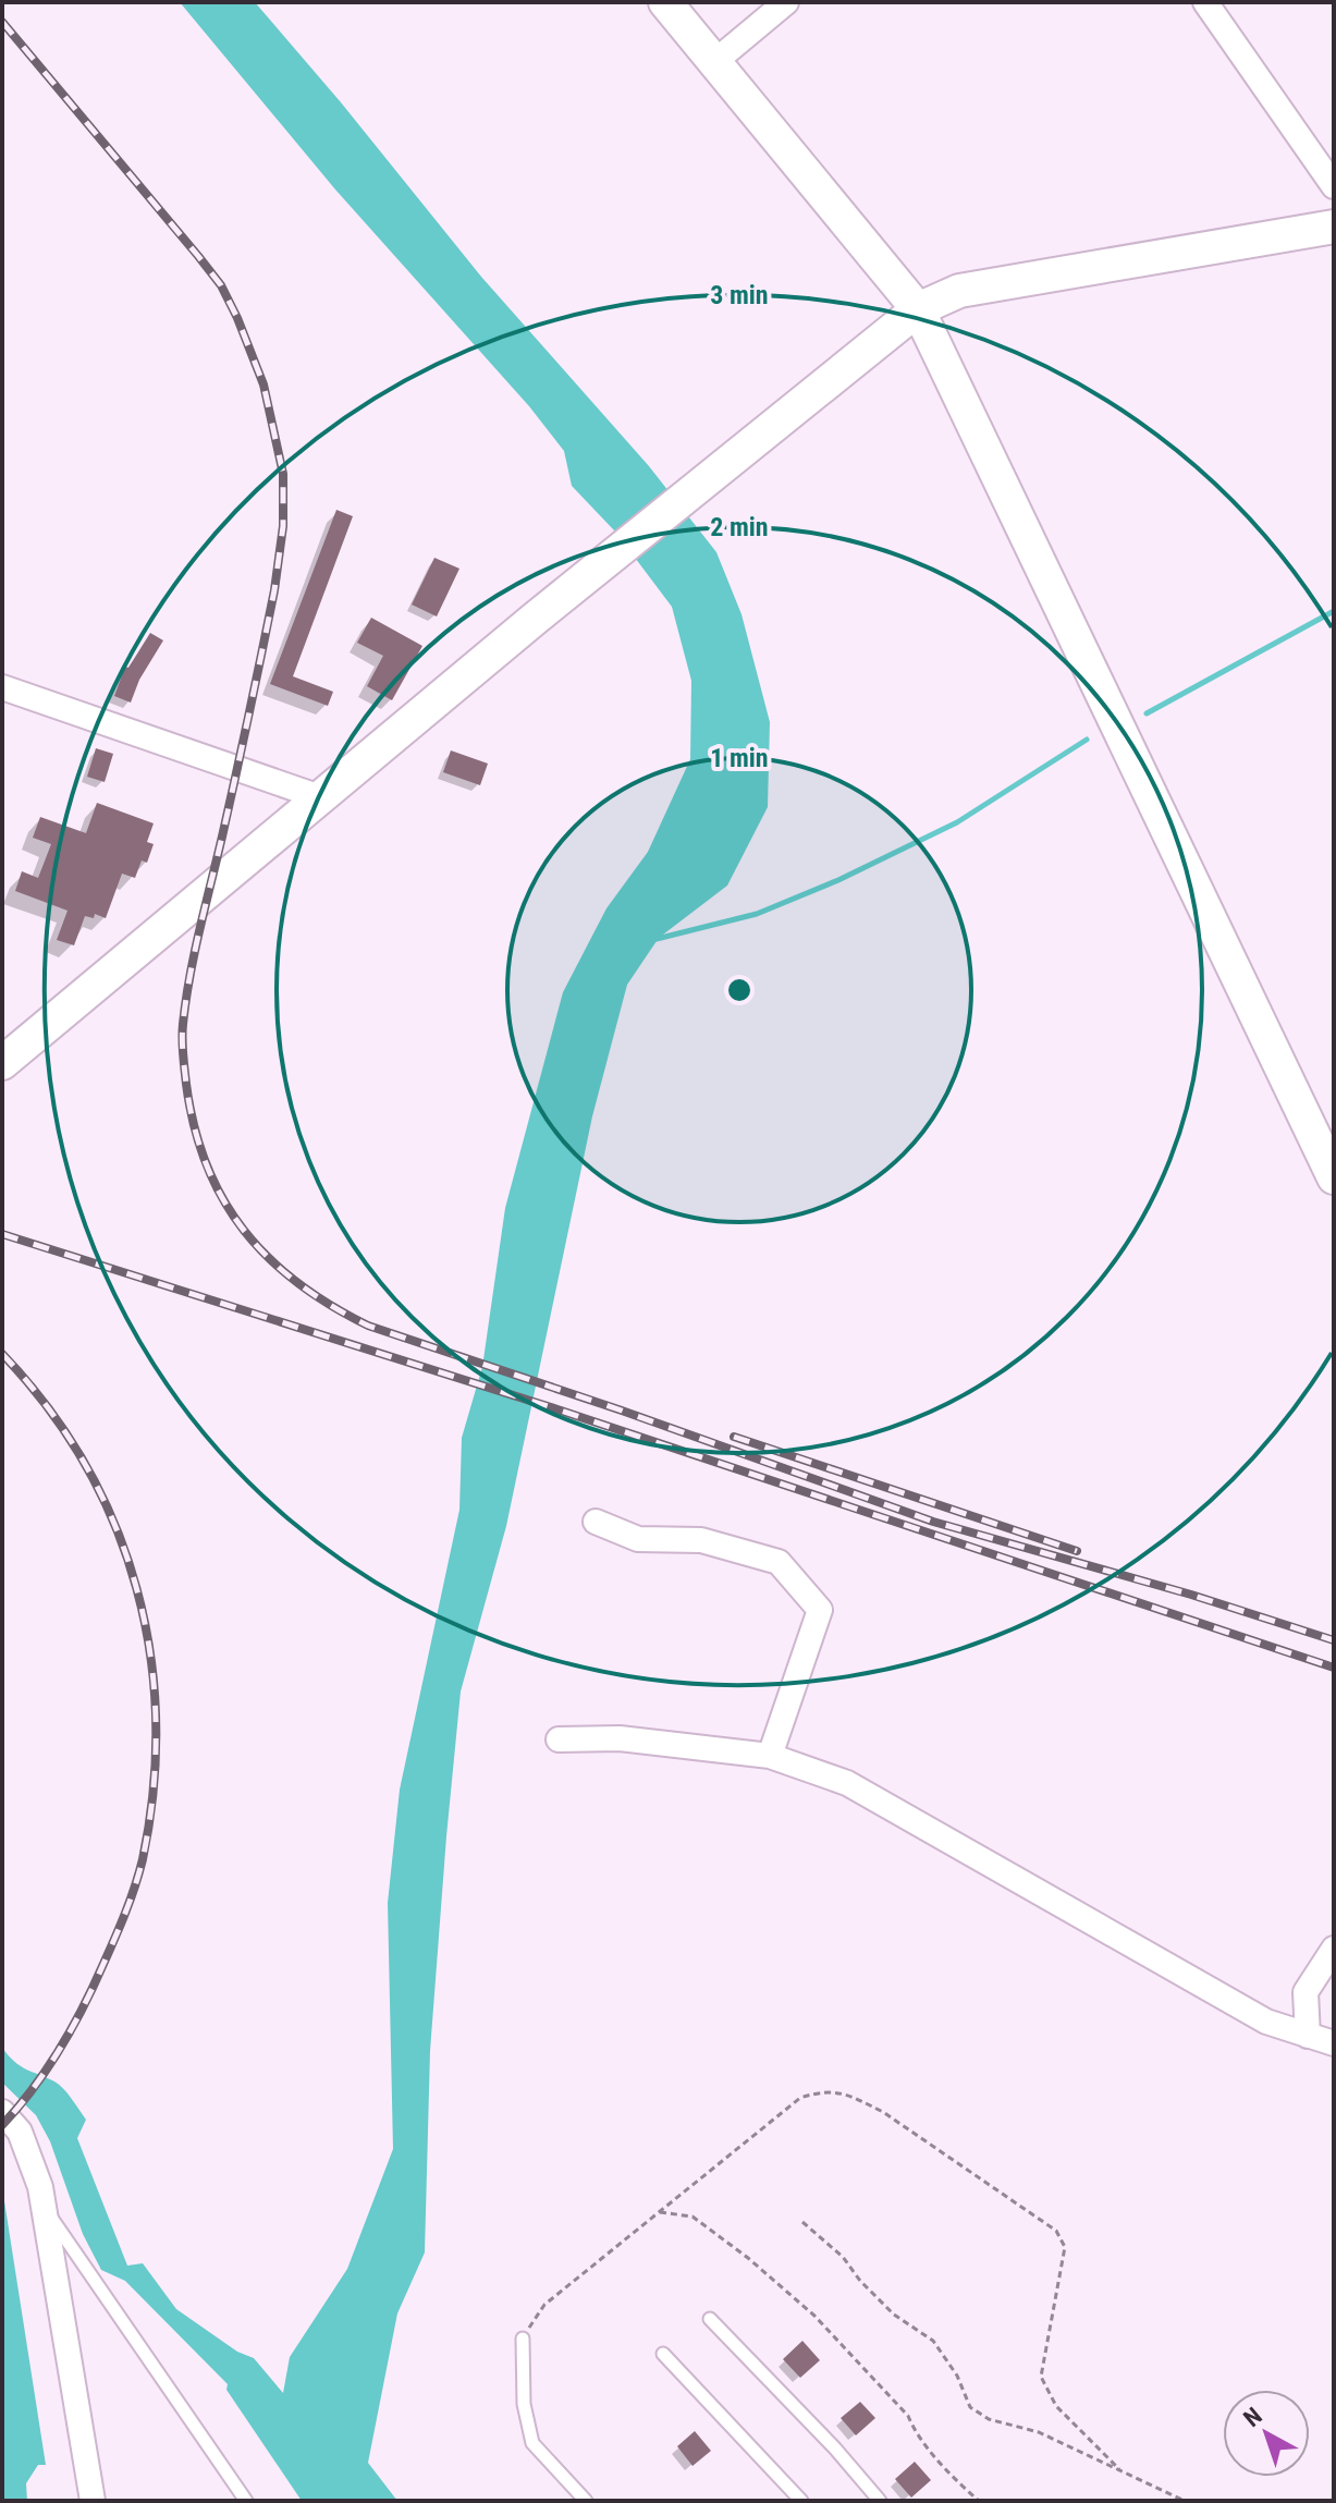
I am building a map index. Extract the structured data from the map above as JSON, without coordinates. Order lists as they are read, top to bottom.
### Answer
{
  "north": "top left",
  "rings": ["3 min", "2 min", "1 min"]
}
